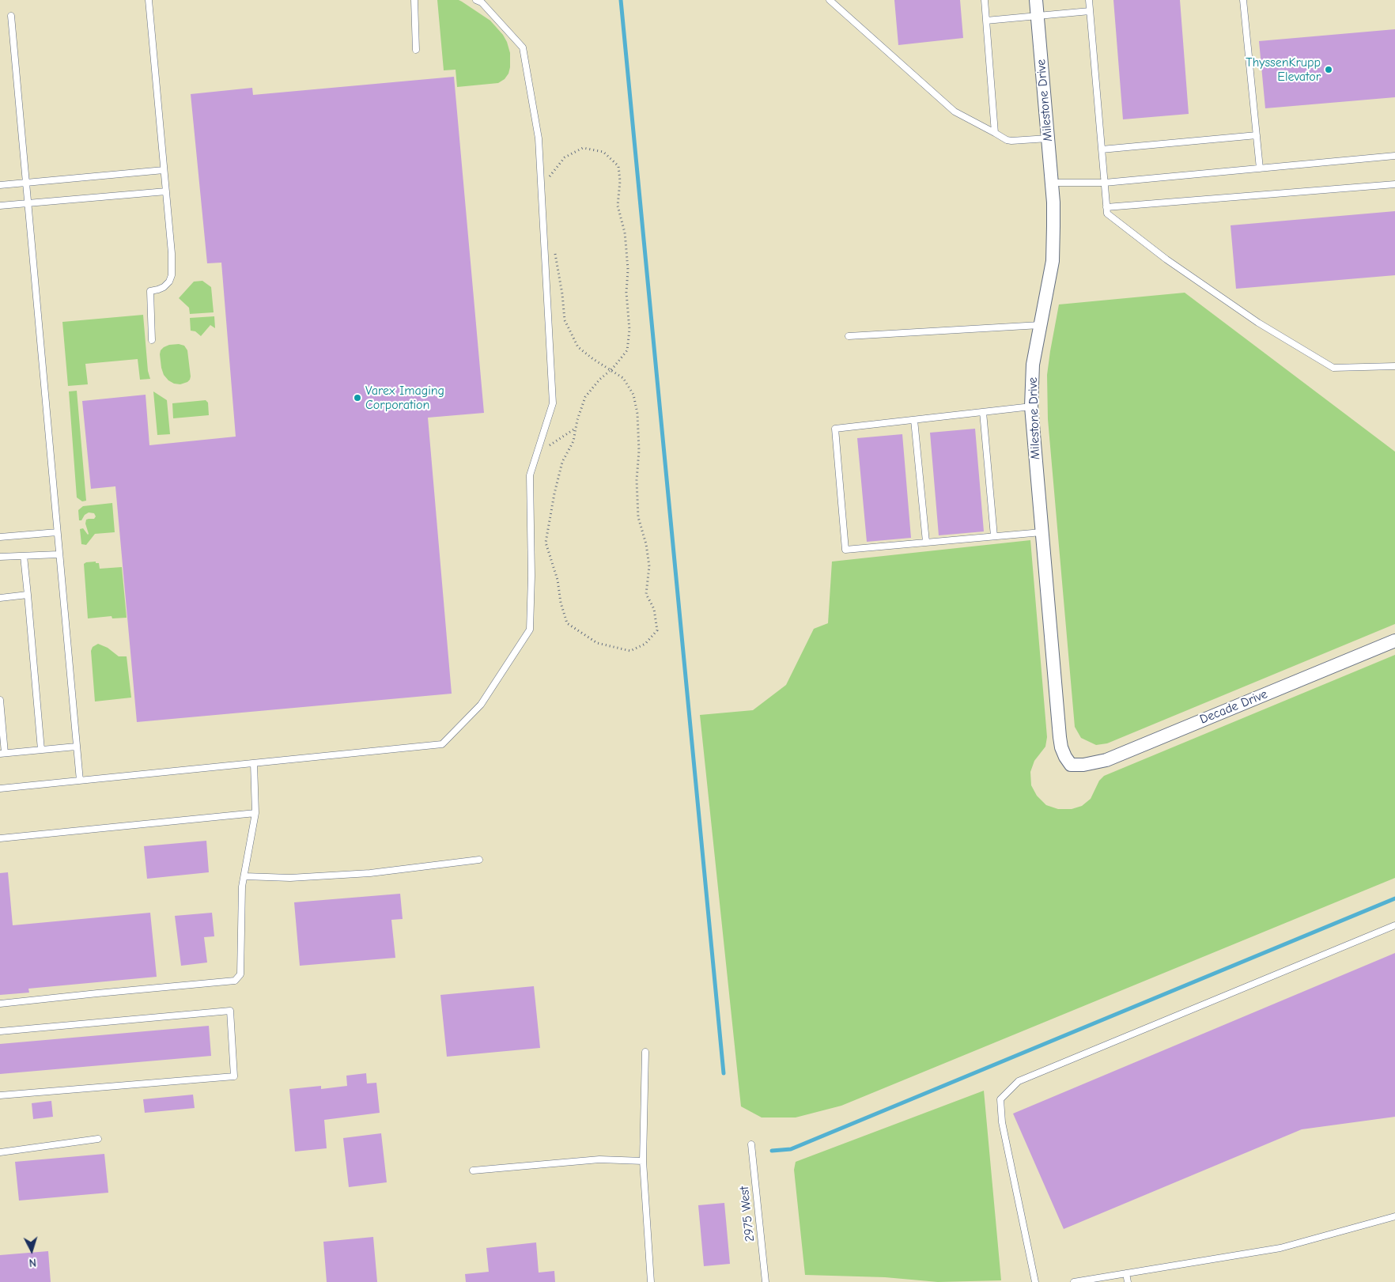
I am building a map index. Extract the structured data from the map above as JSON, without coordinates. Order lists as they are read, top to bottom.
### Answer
{
  "streets": {
    "street": ["Milestone Drive", "Decade Drive"],
    "lane": ["2975 West"]
  },
  "crossings": [
    ["Milestone Drive", "Decade Drive"]
  ],
  "places": ["ThyssenKrupp Elevator", "Varex Imaging Corporation"],
  "north": "bottom"
}
